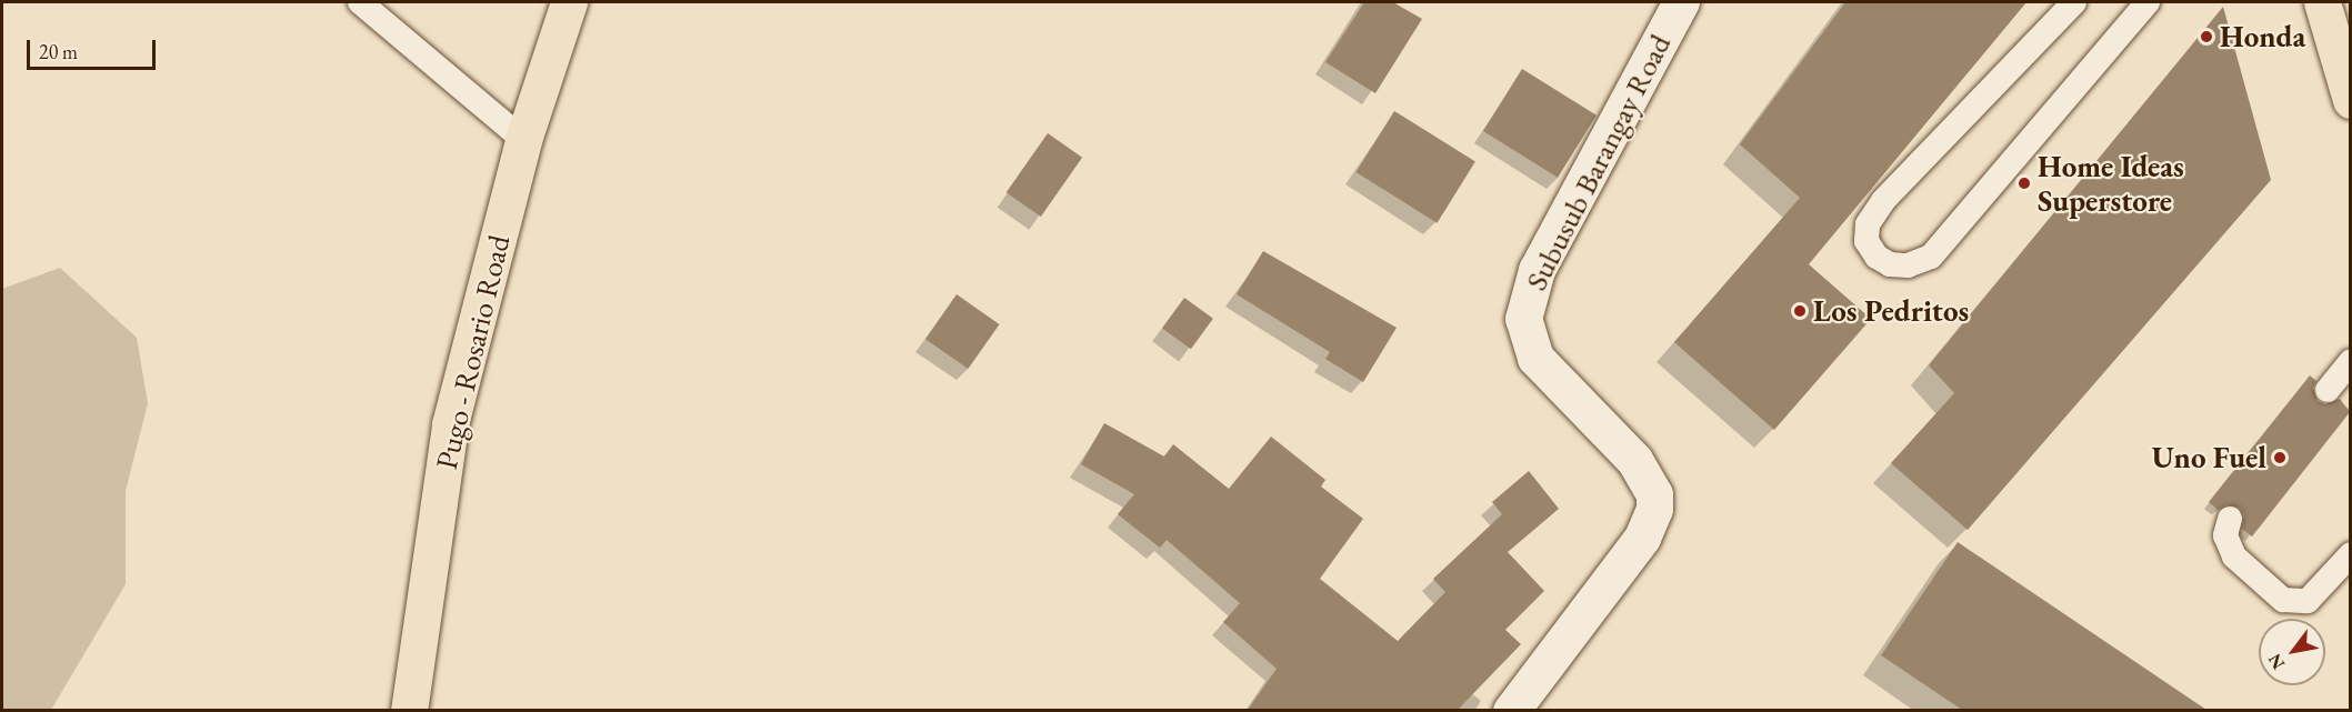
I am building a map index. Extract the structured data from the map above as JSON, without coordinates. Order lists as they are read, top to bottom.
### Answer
{
  "streets": {
    "main road": ["Pugo - Rosario Road"],
    "street": ["Subusub Barangay Road"]
  },
  "places": [
    "Honda",
    "Home Ideas Superstore",
    "Los Pedritos",
    "Uno Fuel"
  ],
  "scale_bar": "20 m",
  "north": "bottom left"
}
